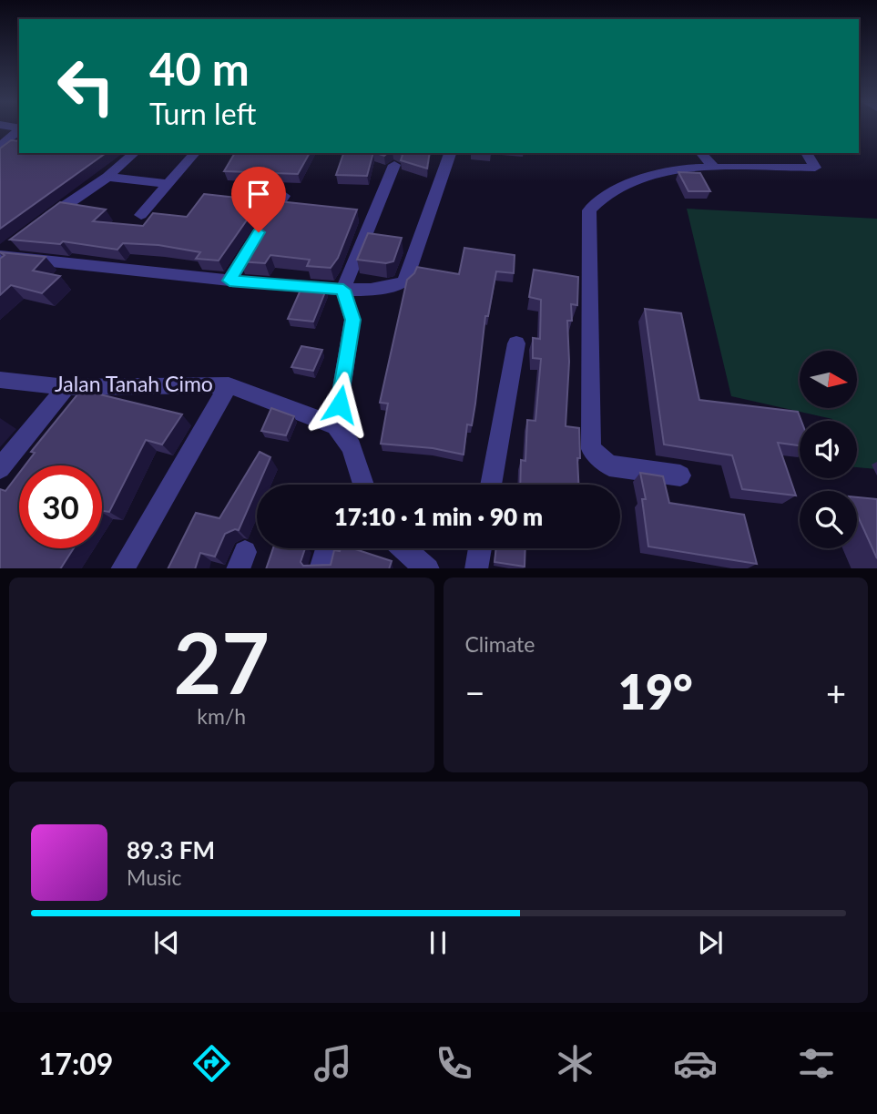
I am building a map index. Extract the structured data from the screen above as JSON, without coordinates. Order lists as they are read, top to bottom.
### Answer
{
  "streets": {
    "street": ["Jalan Tanah Cimo"]
  },
  "north": "right",
  "page": {
    "turn": ["40 m", "Turn left"],
    "limit": "30",
    "trip": "17:10 · 1 min · 90 m",
    "tile": [
      ["27", "km/h"],
      "Climate"
    ],
    "heat": ["−", "19°", "+"],
    "song": ["89.3 FM", "Music"],
    "tabs": "17:09"
  }
}
